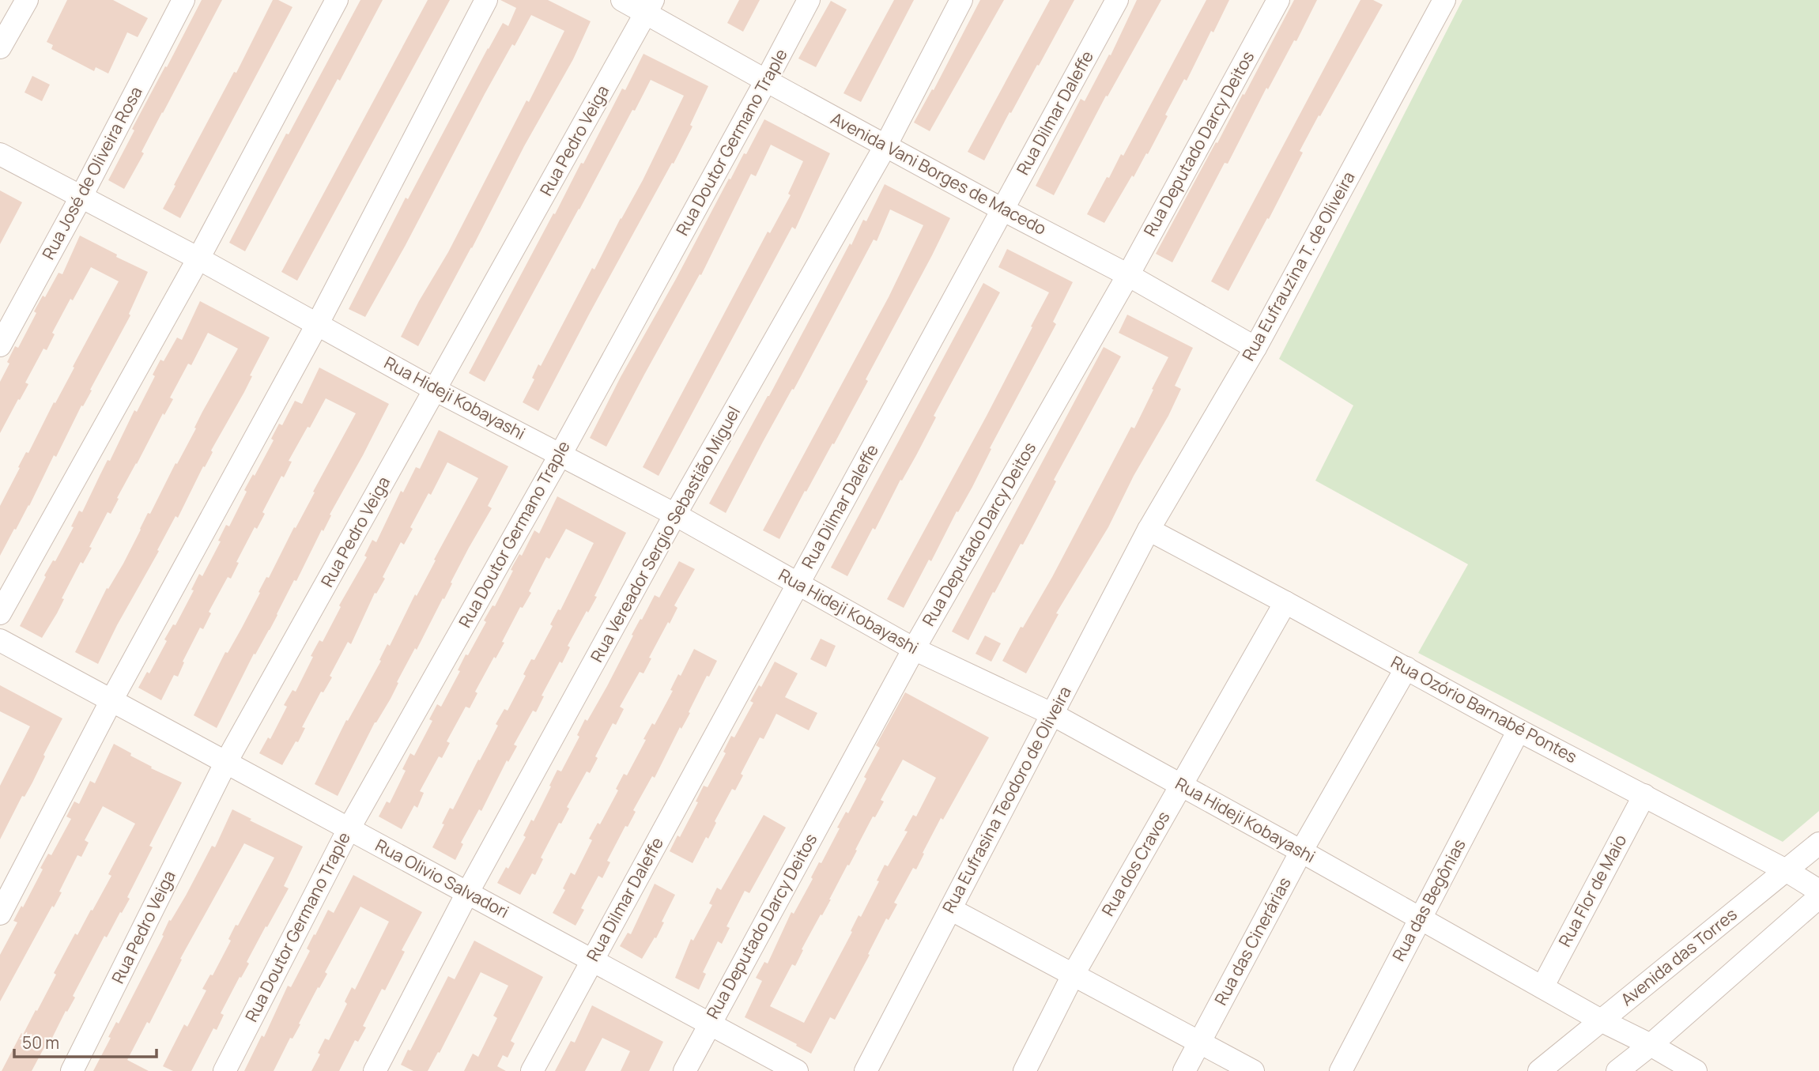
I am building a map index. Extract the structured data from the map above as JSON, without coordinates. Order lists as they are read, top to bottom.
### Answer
{
  "streets": {
    "street": [
      "Rua Dilmar Daleffe",
      "Rua Pedro Veiga",
      "Rua Doutor Germano Traple",
      "Rua Deputado Darcy Deitos",
      "Rua José de Oliveira Rosa",
      "Avenida Vani Borges de Macedo",
      "Rua Eufrauzina T. de Oliveira",
      "Rua Hideji Kobayashi",
      "Rua Vereador Sergio Sebastião Miguel",
      "Rua Ozório Barnabé Pontes",
      "Rua Eufrasina Teodoro de Oliveira",
      "Rua dos Cravos",
      "Rua Olivio Salvadori",
      "Rua Flor de Maio",
      "Rua das Begônias",
      "Rua das Cinerárias",
      "Avenida das Torres"
    ]
  },
  "crossings": [
    ["Rua Dilmar Daleffe", "Avenida Vani Borges de Macedo"],
    ["Rua Dilmar Daleffe", "Rua Hideji Kobayashi"],
    ["Rua Dilmar Daleffe", "Rua Olivio Salvadori"],
    ["Rua Pedro Veiga", "Avenida Vani Borges de Macedo"],
    ["Rua Pedro Veiga", "Rua Hideji Kobayashi"],
    ["Rua Pedro Veiga", "Rua Olivio Salvadori"],
    ["Rua Doutor Germano Traple", "Avenida Vani Borges de Macedo"],
    ["Rua Doutor Germano Traple", "Rua Hideji Kobayashi"],
    ["Rua Doutor Germano Traple", "Rua Olivio Salvadori"],
    ["Rua Deputado Darcy Deitos", "Avenida Vani Borges de Macedo"],
    ["Rua Deputado Darcy Deitos", "Rua Hideji Kobayashi"],
    ["Rua Deputado Darcy Deitos", "Rua Olivio Salvadori"],
    ["Rua José de Oliveira Rosa", "Rua Hideji Kobayashi"],
    ["Avenida Vani Borges de Macedo", "Rua Eufrauzina T. de Oliveira"],
    ["Avenida Vani Borges de Macedo", "Rua Vereador Sergio Sebastião Miguel"],
    ["Rua Eufrauzina T. de Oliveira", "Rua Ozório Barnabé Pontes"],
    ["Rua Eufrauzina T. de Oliveira", "Rua Eufrasina Teodoro de Oliveira"],
    ["Rua Hideji Kobayashi", "Rua Vereador Sergio Sebastião Miguel"],
    ["Rua Hideji Kobayashi", "Rua Eufrasina Teodoro de Oliveira"],
    ["Rua Hideji Kobayashi", "Rua dos Cravos"],
    ["Rua Hideji Kobayashi", "Rua Flor de Maio"],
    ["Rua Hideji Kobayashi", "Rua das Begônias"],
    ["Rua Hideji Kobayashi", "Rua das Cinerárias"],
    ["Rua Hideji Kobayashi", "Avenida das Torres"],
    ["Rua Vereador Sergio Sebastião Miguel", "Rua Olivio Salvadori"],
    ["Rua Ozório Barnabé Pontes", "Rua Eufrasina Teodoro de Oliveira"],
    ["Rua Ozório Barnabé Pontes", "Rua dos Cravos"],
    ["Rua Ozório Barnabé Pontes", "Rua Flor de Maio"],
    ["Rua Ozório Barnabé Pontes", "Rua das Begônias"],
    ["Rua Ozório Barnabé Pontes", "Rua das Cinerárias"],
    ["Rua Ozório Barnabé Pontes", "Avenida das Torres"]
  ],
  "scale_bar": "50 m"
}
